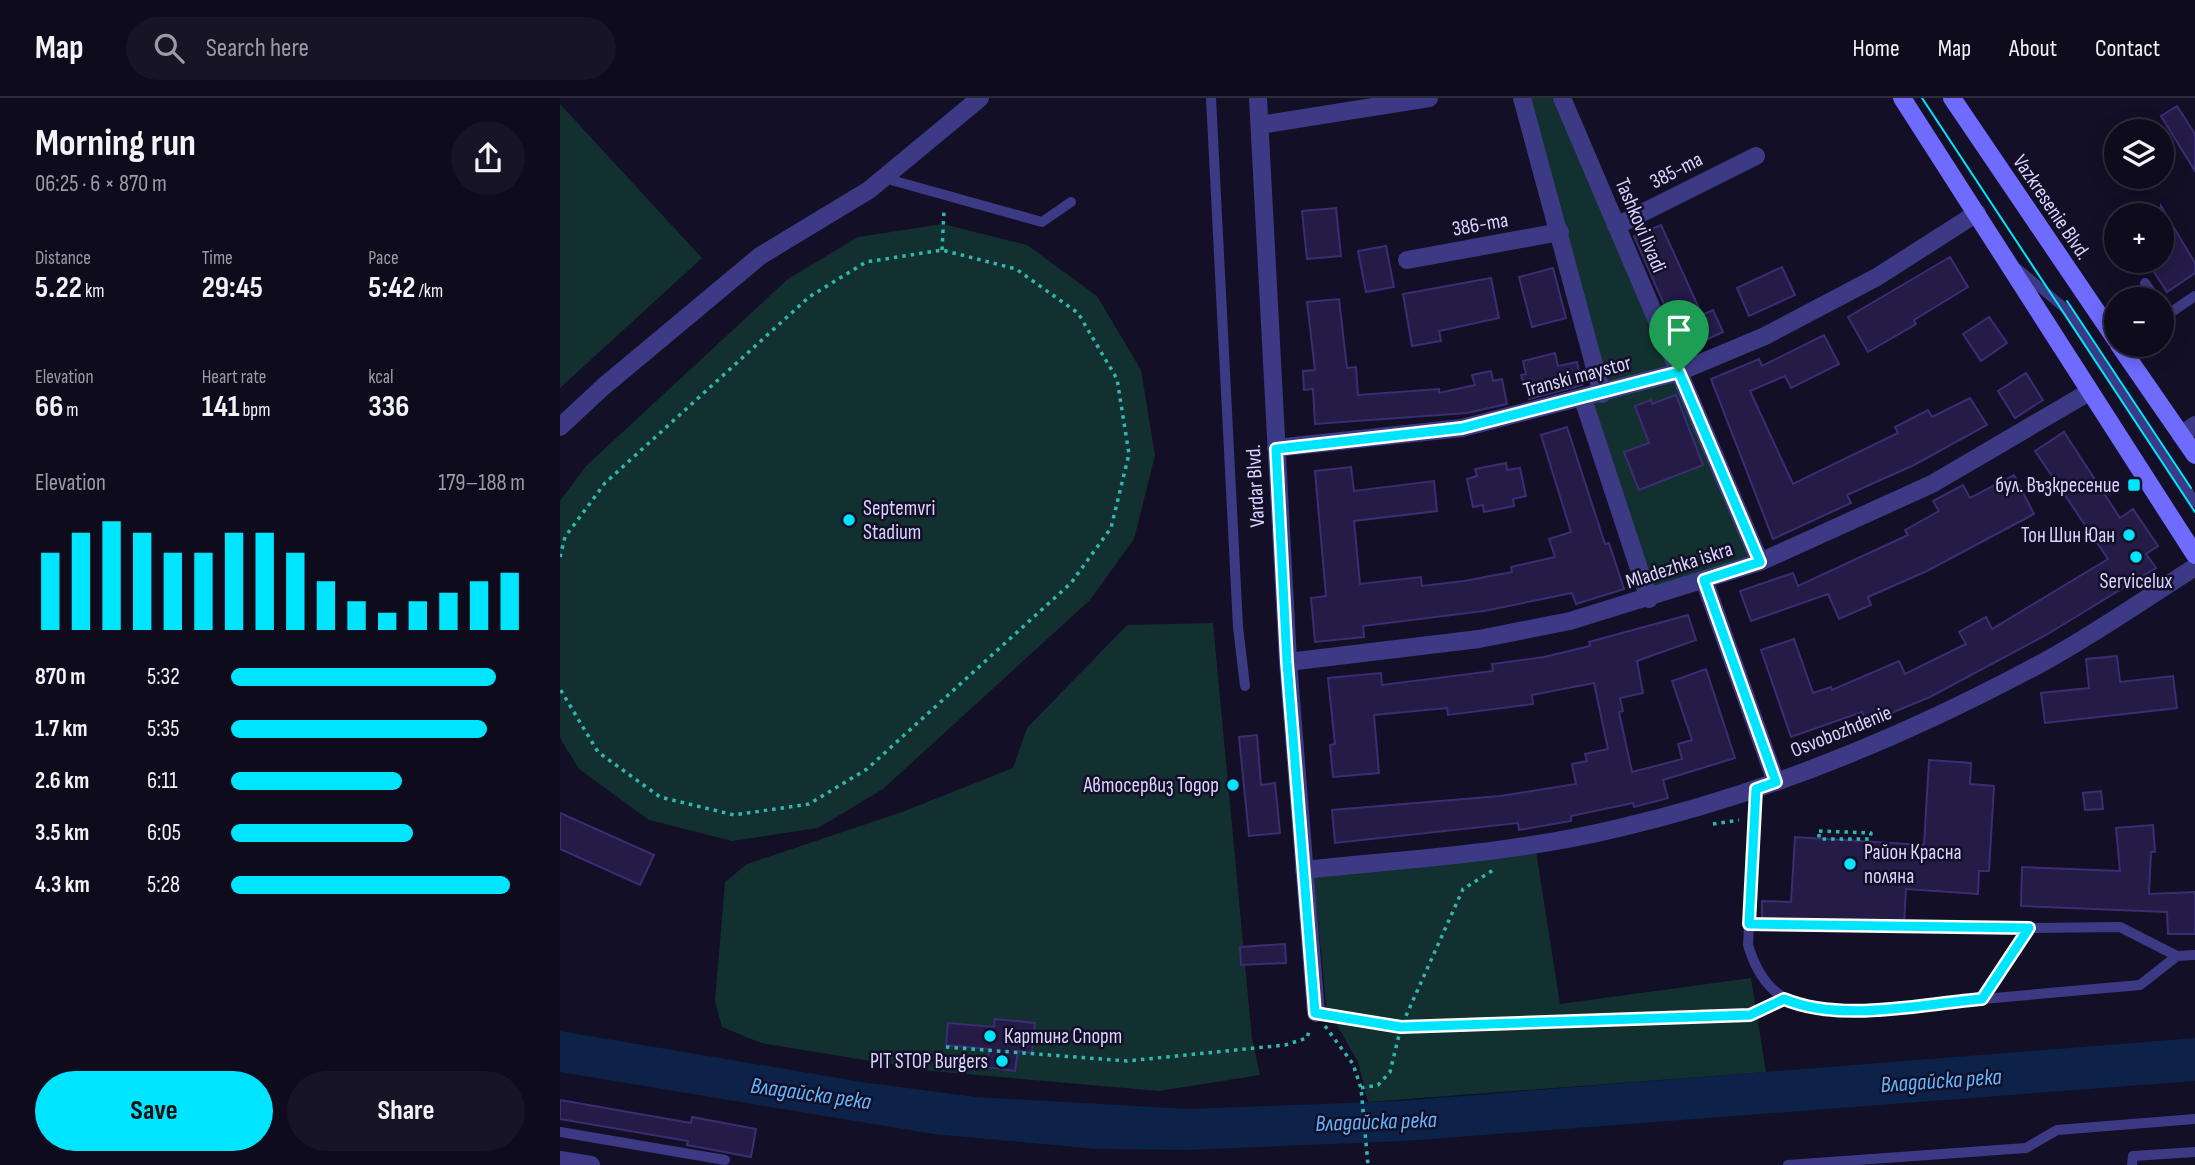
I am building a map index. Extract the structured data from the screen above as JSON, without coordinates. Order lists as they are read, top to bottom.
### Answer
{
  "streets": {
    "main road": ["Vazkresenie Blvd."],
    "street": [
      "385-та",
      "386-та",
      "Tashkovi livadi",
      "Transki maystor",
      "Vardar Blvd.",
      "Mladezhka iskra",
      "Osvobozhdenie"
    ]
  },
  "crossings": [
    ["385-та", "Tashkovi livadi"],
    ["Tashkovi livadi", "Transki maystor"],
    ["Tashkovi livadi", "Mladezhka iskra"],
    ["Transki maystor", "Vardar Blvd."],
    ["Vardar Blvd.", "Mladezhka iskra"],
    ["Vardar Blvd.", "Osvobozhdenie"]
  ],
  "water": ["Владайска река"],
  "places": {
    "transit": ["бул. Възкресение"],
    "other": [
      "Septemvri Stadium",
      "Тон Шин Юан",
      "Servicelux",
      "Автосервиз Тодор",
      "Район Красна поляна",
      "Картинг Спорт",
      "PIT STOP Burgers"
    ]
  },
  "page": {
    "header": "Map",
    "search": "Search here",
    "nav": [
      "Home",
      "Map",
      "About",
      "Contact"
    ],
    "heading": ["Morning run", "06:25 · 6 × 870 m"],
    "map_buttons": ["+", "−"],
    "stats": [
      ["Distance", "5.22 km"],
      ["Time", "29:45"],
      ["Pace", "5:42 /km"],
      ["Elevation", "66 m"],
      ["Heart rate", "141 bpm"],
      ["kcal", "336"]
    ],
    "chart": ["Elevation", "179–188 m"],
    "list": [
      {
        "name": "870 m",
        "note": "5:32"
      },
      {
        "name": "1.7 km",
        "note": "5:35"
      },
      {
        "name": "2.6 km",
        "note": "6:11"
      },
      {
        "name": "3.5 km",
        "note": "6:05"
      },
      {
        "name": "4.3 km",
        "note": "5:28"
      }
    ],
    "buttons": ["Save", "Share"]
  }
}
